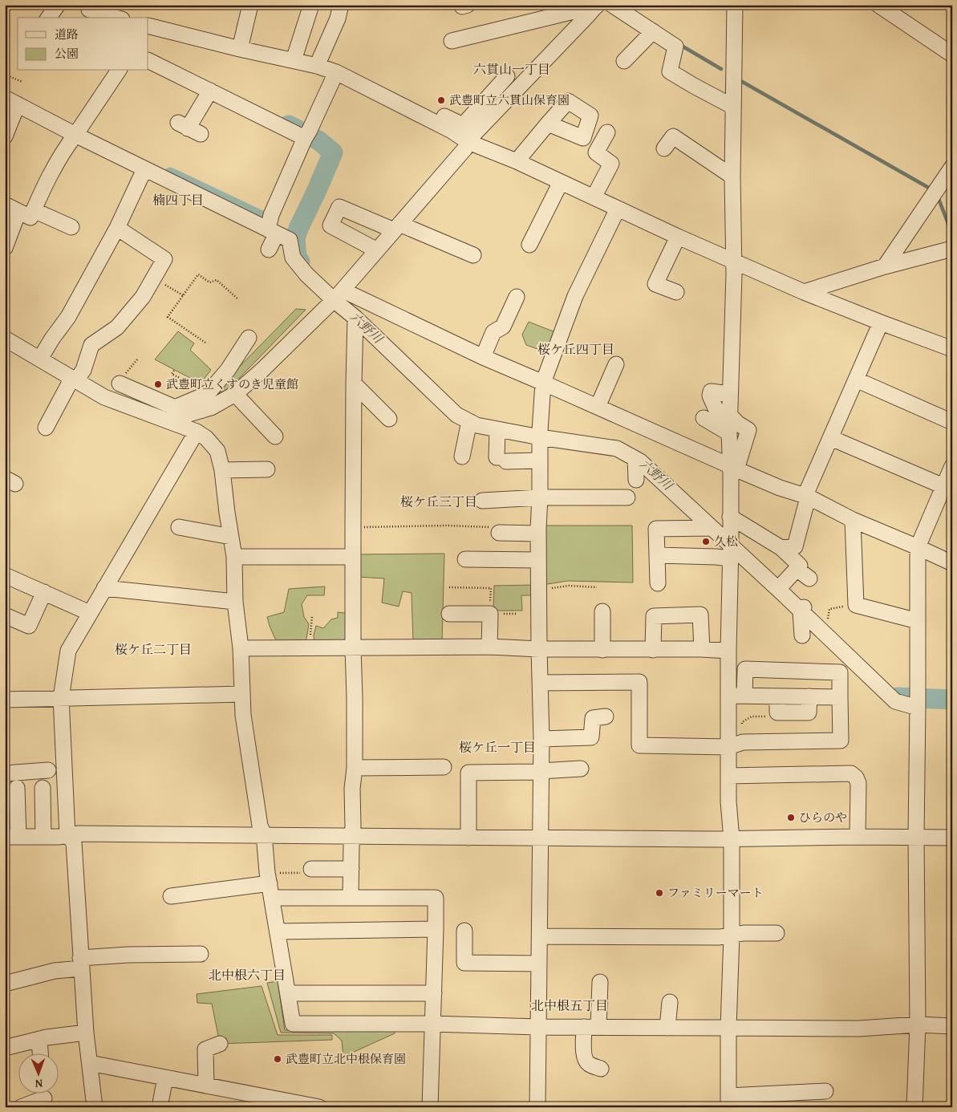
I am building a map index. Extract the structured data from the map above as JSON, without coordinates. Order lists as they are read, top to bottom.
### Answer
{
  "districts": [
    "六貫山一丁目",
    "楠四丁目",
    "桜ケ丘四丁目",
    "桜ケ丘三丁目",
    "桜ケ丘二丁目",
    "桜ケ丘一丁目",
    "北中根六丁目",
    "北中根五丁目"
  ],
  "water": ["六野川"],
  "places": [
    "武豊町立六貫山保育園",
    "武豊町立くすのき児童館",
    "久松",
    "ひらのや",
    "ファミリーマート",
    "武豊町立北中根保育園"
  ],
  "legend": ["道路", "公園"],
  "north": "bottom"
}
